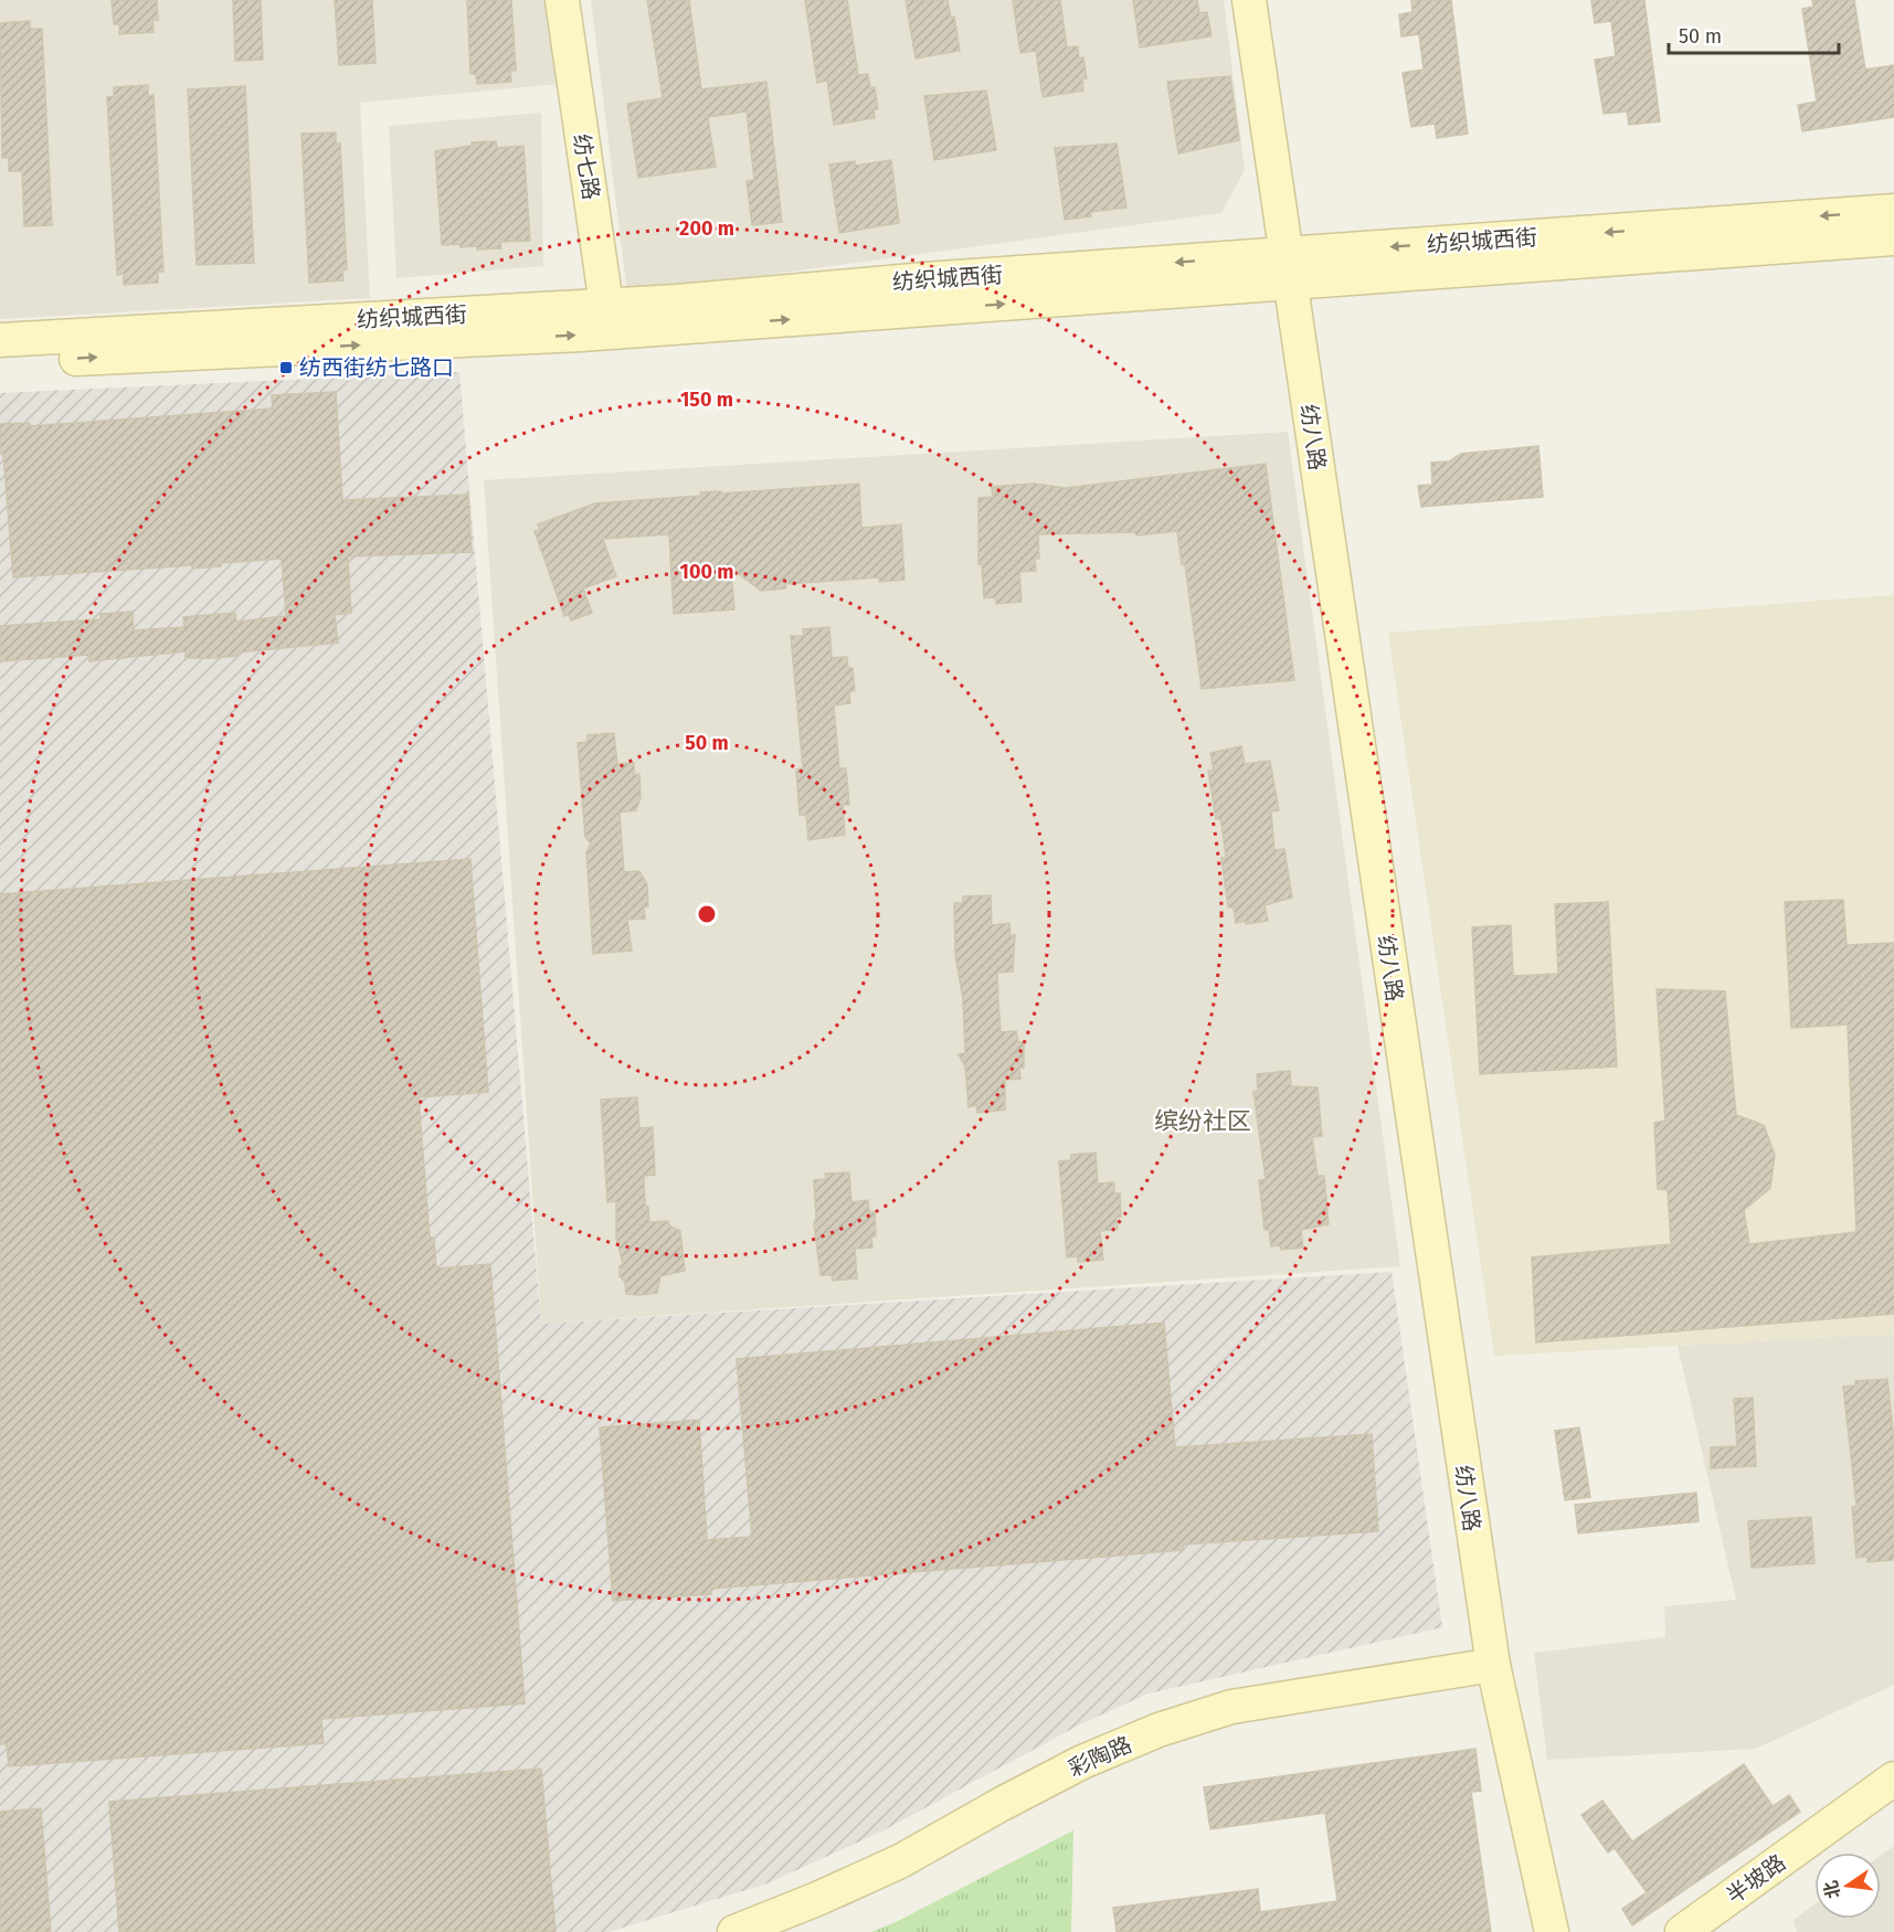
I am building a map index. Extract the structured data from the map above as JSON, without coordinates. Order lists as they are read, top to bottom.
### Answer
{
  "streets": {
    "street": [
      "纺七路",
      "纺织城西街",
      "纺八路",
      "彩陶路",
      "半坡路"
    ]
  },
  "crossings": [
    ["纺七路", "纺织城西街"],
    ["纺织城西街", "纺八路"],
    ["纺八路", "彩陶路"]
  ],
  "districts": ["缤纷社区"],
  "places": {
    "transit": ["纺西街纺七路口"]
  },
  "scale_bar": "50 m",
  "north": "left",
  "rings": [
    "200 m",
    "150 m",
    "100 m",
    "50 m"
  ]
}
